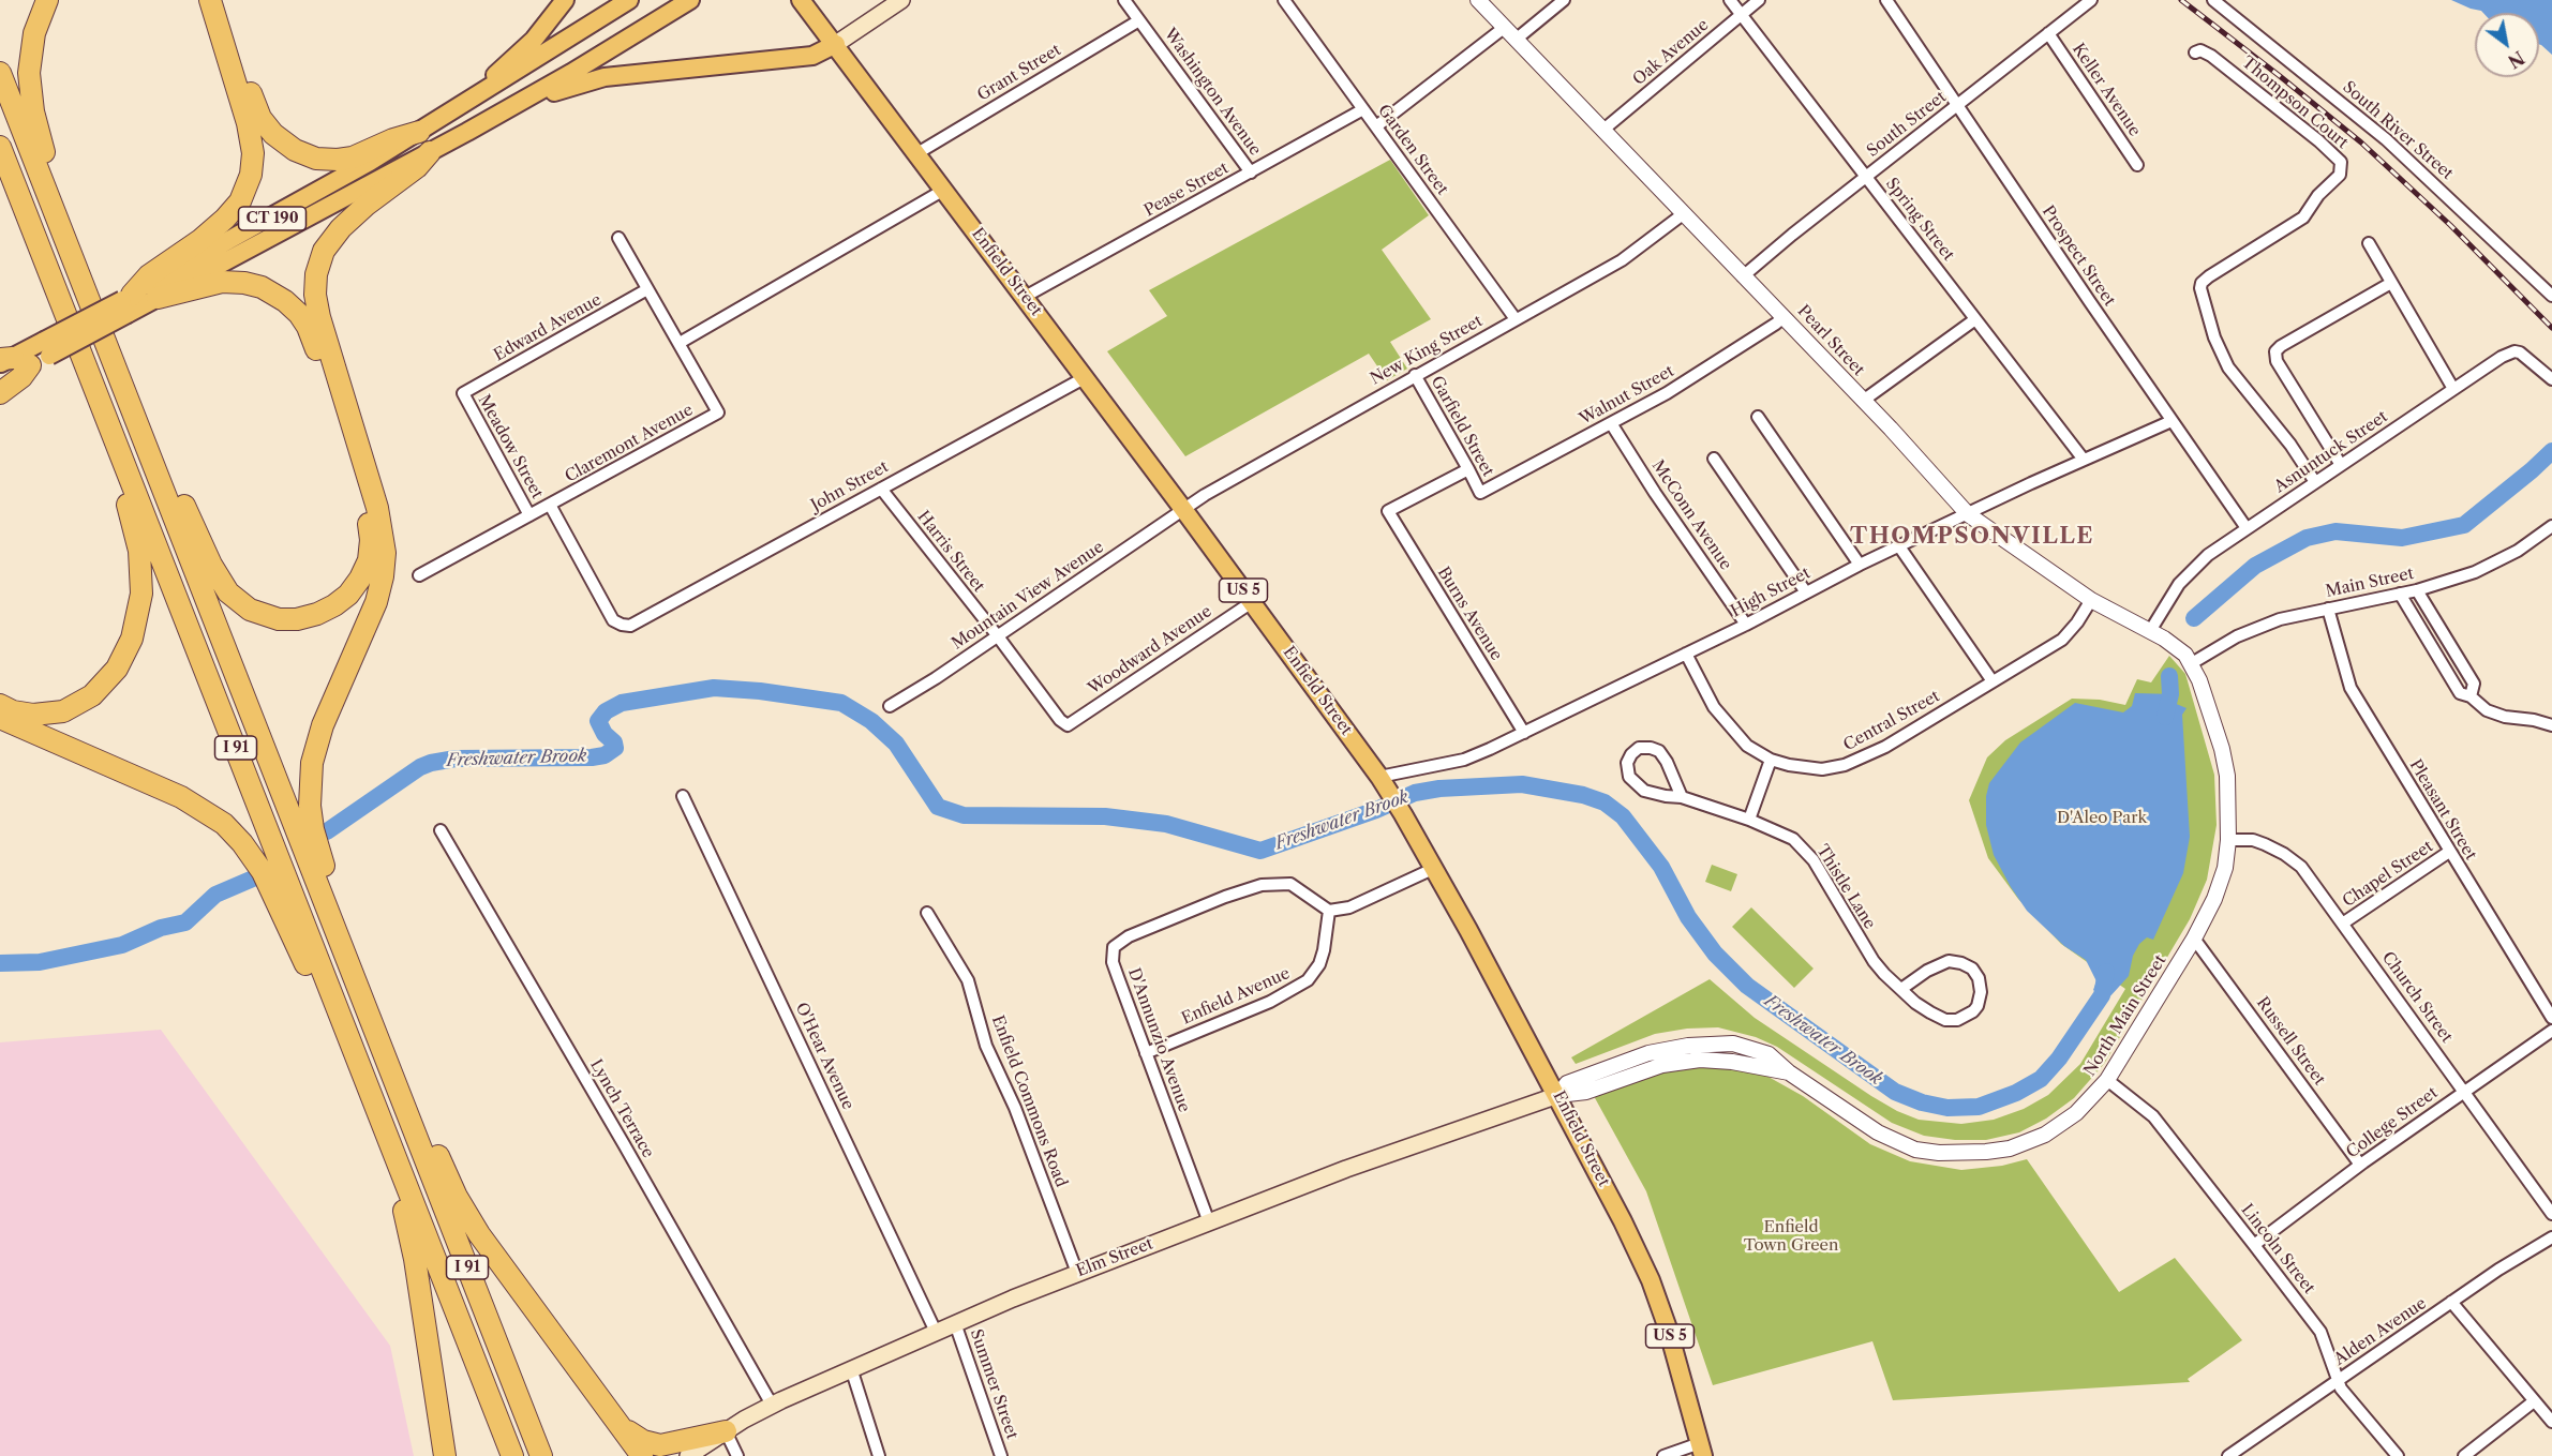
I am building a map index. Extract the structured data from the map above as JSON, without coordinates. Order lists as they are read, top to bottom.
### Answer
{
  "streets": {
    "highway": ["I 91"],
    "main road": [
      "CT 190",
      "Enfield Street",
      "US 5",
      "Elm Street"
    ],
    "street": [
      "Oak Avenue",
      "Grant Street",
      "Keller Avenue",
      "Washington Avenue",
      "Thompson Court",
      "South Street",
      "South River Street",
      "Garden Street",
      "Pease Street",
      "Spring Street",
      "Prospect Street",
      "Edward Avenue",
      "Pearl Street",
      "New King Street",
      "Walnut Street",
      "Garfield Street",
      "Claremont Avenue",
      "Meadow Street",
      "Asnuntuck Street",
      "John Street",
      "McConn Avenue",
      "Harris Street",
      "Main Street",
      "High Street",
      "Mountain View Avenue",
      "Burns Avenue",
      "Woodward Avenue",
      "Central Street",
      "Pleasant Street",
      "Chapel Street",
      "Thistle Lane",
      "Enfield Avenue",
      "Church Street",
      "North Main Street",
      "D'Annunzio Avenue",
      "Russell Street",
      "O'Hear Avenue",
      "Enfield Commons Road",
      "Lynch Terrace",
      "College Street",
      "Lincoln Street",
      "Alden Avenue",
      "Summer Street"
    ]
  },
  "crossings": [
    ["Oak Avenue", "Spring Street"],
    ["Oak Avenue", "Pearl Street"],
    ["Grant Street", "Washington Avenue"],
    ["Grant Street", "Enfield Street"],
    ["Keller Avenue", "South Street"],
    ["Washington Avenue", "Pease Street"],
    ["Thompson Court", "Asnuntuck Street"],
    ["South Street", "Spring Street"],
    ["South Street", "Prospect Street"],
    ["South Street", "Pearl Street"],
    ["Garden Street", "Pease Street"],
    ["Garden Street", "New King Street"],
    ["Pease Street", "Enfield Street"],
    ["Spring Street", "High Street"],
    ["Prospect Street", "Asnuntuck Street"],
    ["Prospect Street", "High Street"],
    ["Enfield Street", "New King Street"],
    ["Enfield Street", "John Street"],
    ["Enfield Street", "High Street"],
    ["Enfield Street", "Mountain View Avenue"],
    ["Enfield Street", "Woodward Avenue"],
    ["Enfield Street", "North Main Street"],
    ["Enfield Street", "Elm Street"],
    ["Edward Avenue", "Meadow Street"],
    ["Pearl Street", "New King Street"],
    ["Pearl Street", "Walnut Street"],
    ["Pearl Street", "Asnuntuck Street"],
    ["Pearl Street", "Main Street"],
    ["Pearl Street", "High Street"],
    ["Pearl Street", "Central Street"],
    ["Pearl Street", "North Main Street"],
    ["New King Street", "Garfield Street"],
    ["New King Street", "Mountain View Avenue"],
    ["Walnut Street", "Garfield Street"],
    ["Walnut Street", "McConn Avenue"],
    ["Garfield Street", "Burns Avenue"],
    ["Claremont Avenue", "Meadow Street"],
    ["Meadow Street", "John Street"],
    ["John Street", "Harris Street"],
    ["McConn Avenue", "High Street"],
    ["Harris Street", "Mountain View Avenue"],
    ["Harris Street", "Woodward Avenue"],
    ["Main Street", "Pleasant Street"],
    ["Main Street", "North Main Street"],
    ["High Street", "Burns Avenue"],
    ["High Street", "Central Street"],
    ["Pleasant Street", "Chapel Street"],
    ["Chapel Street", "Church Street"],
    ["Enfield Avenue", "D'Annunzio Avenue"],
    ["Church Street", "North Main Street"],
    ["Church Street", "College Street"],
    ["North Main Street", "Russell Street"],
    ["North Main Street", "Lincoln Street"],
    ["North Main Street", "Elm Street"],
    ["D'Annunzio Avenue", "Elm Street"],
    ["Russell Street", "College Street"],
    ["O'Hear Avenue", "Elm Street"],
    ["Enfield Commons Road", "Elm Street"],
    ["Lynch Terrace", "Elm Street"],
    ["College Street", "Lincoln Street"],
    ["Lincoln Street", "Alden Avenue"],
    ["Elm Street", "Summer Street"]
  ],
  "districts": ["THOMPSONVILLE"],
  "water": ["Freshwater Brook"],
  "parks": ["D'Aleo Park", "Enfield Town Green"],
  "north": "bottom right"
}
